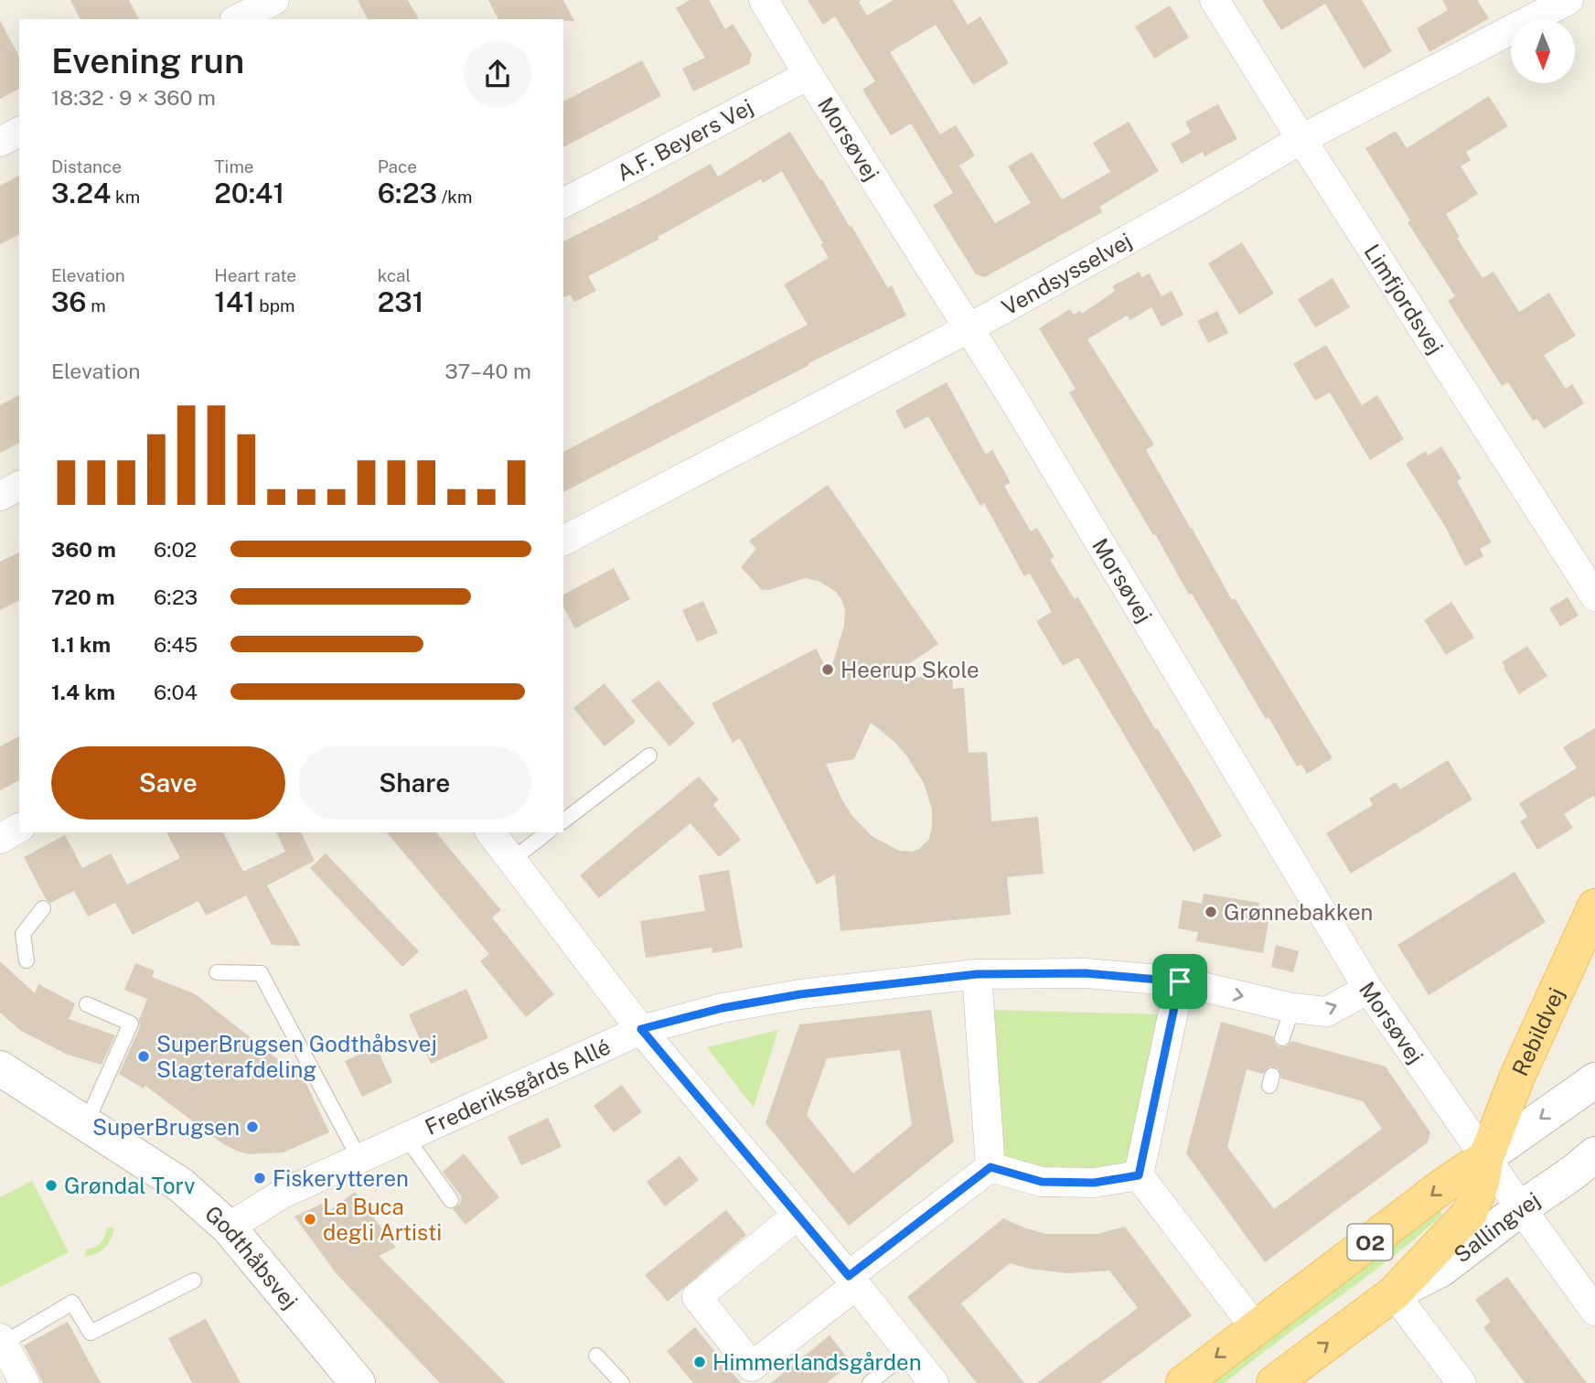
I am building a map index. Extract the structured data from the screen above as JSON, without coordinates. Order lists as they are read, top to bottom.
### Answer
{
  "streets": {
    "main road": ["Rebildvej", "Sallingvej", "O2"],
    "street": [
      "A.F. Beyers Vej",
      "Morsøvej",
      "Vendsysselvej",
      "Limfjordsvej",
      "Frederiksgårds Allé",
      "Godthåbsvej"
    ]
  },
  "crossings": [
    ["A.F. Beyers Vej", "Morsøvej"],
    ["Morsøvej", "Vendsysselvej"],
    ["Morsøvej", "Rebildvej"],
    ["Morsøvej", "Frederiksgårds Allé"],
    ["Morsøvej", "Sallingvej"],
    ["Morsøvej", "O2"],
    ["Vendsysselvej", "Limfjordsvej"],
    ["Rebildvej", "Sallingvej"],
    ["Rebildvej", "O2"],
    ["Frederiksgårds Allé", "Godthåbsvej"],
    ["Sallingvej", "O2"]
  ],
  "places": [
    "Heerup Skole",
    "Grønnebakken",
    "SuperBrugsen Godthåbsvej Slagterafdeling",
    "SuperBrugsen",
    "Fiskerytteren",
    "Grøndal Torv",
    "La Buca degli Artisti",
    "Himmerlandsgården"
  ],
  "north": "bottom",
  "page": {
    "heading": ["Evening run", "18:32 · 9 × 360 m"],
    "stats": [
      ["Distance", "3.24 km"],
      ["Time", "20:41"],
      ["Pace", "6:23 /km"],
      ["Elevation", "36 m"],
      ["Heart rate", "141 bpm"],
      ["kcal", "231"]
    ],
    "chart": ["Elevation", "37–40 m"],
    "list": [
      {
        "name": "360 m",
        "note": "6:02"
      },
      {
        "name": "720 m",
        "note": "6:23"
      },
      {
        "name": "1.1 km",
        "note": "6:45"
      },
      {
        "name": "1.4 km",
        "note": "6:04"
      }
    ],
    "buttons": ["Save", "Share"]
  }
}
